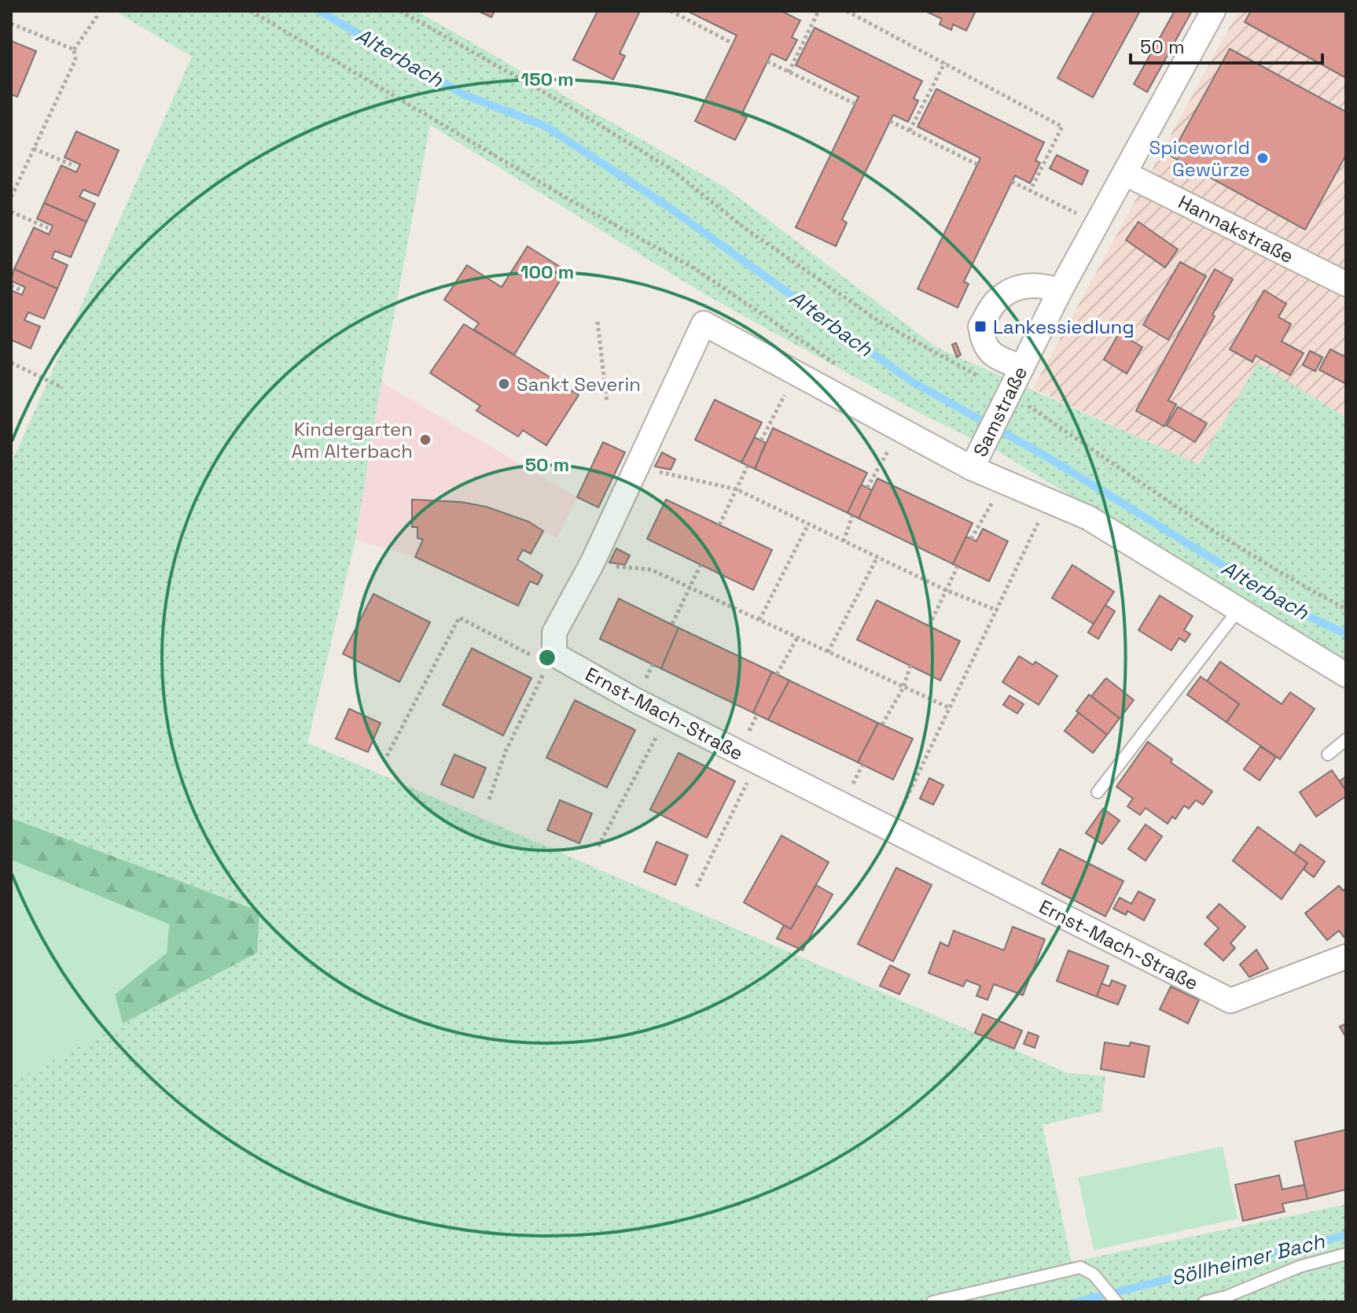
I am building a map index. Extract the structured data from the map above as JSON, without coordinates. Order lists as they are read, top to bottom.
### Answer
{
  "streets": {
    "street": ["Hannakstraße", "Samstraße", "Ernst-Mach-Straße"]
  },
  "crossings": [
    ["Hannakstraße", "Samstraße"]
  ],
  "water": ["Alterbach", "Söllheimer Bach"],
  "places": {
    "other": ["Spiceworld Gewürze", "Sankt Severin", "Kindergarten Am Alterbach"],
    "transit": ["Lankessiedlung"]
  },
  "scale_bar": "50 m",
  "rings": ["150 m", "100 m", "50 m"]
}
